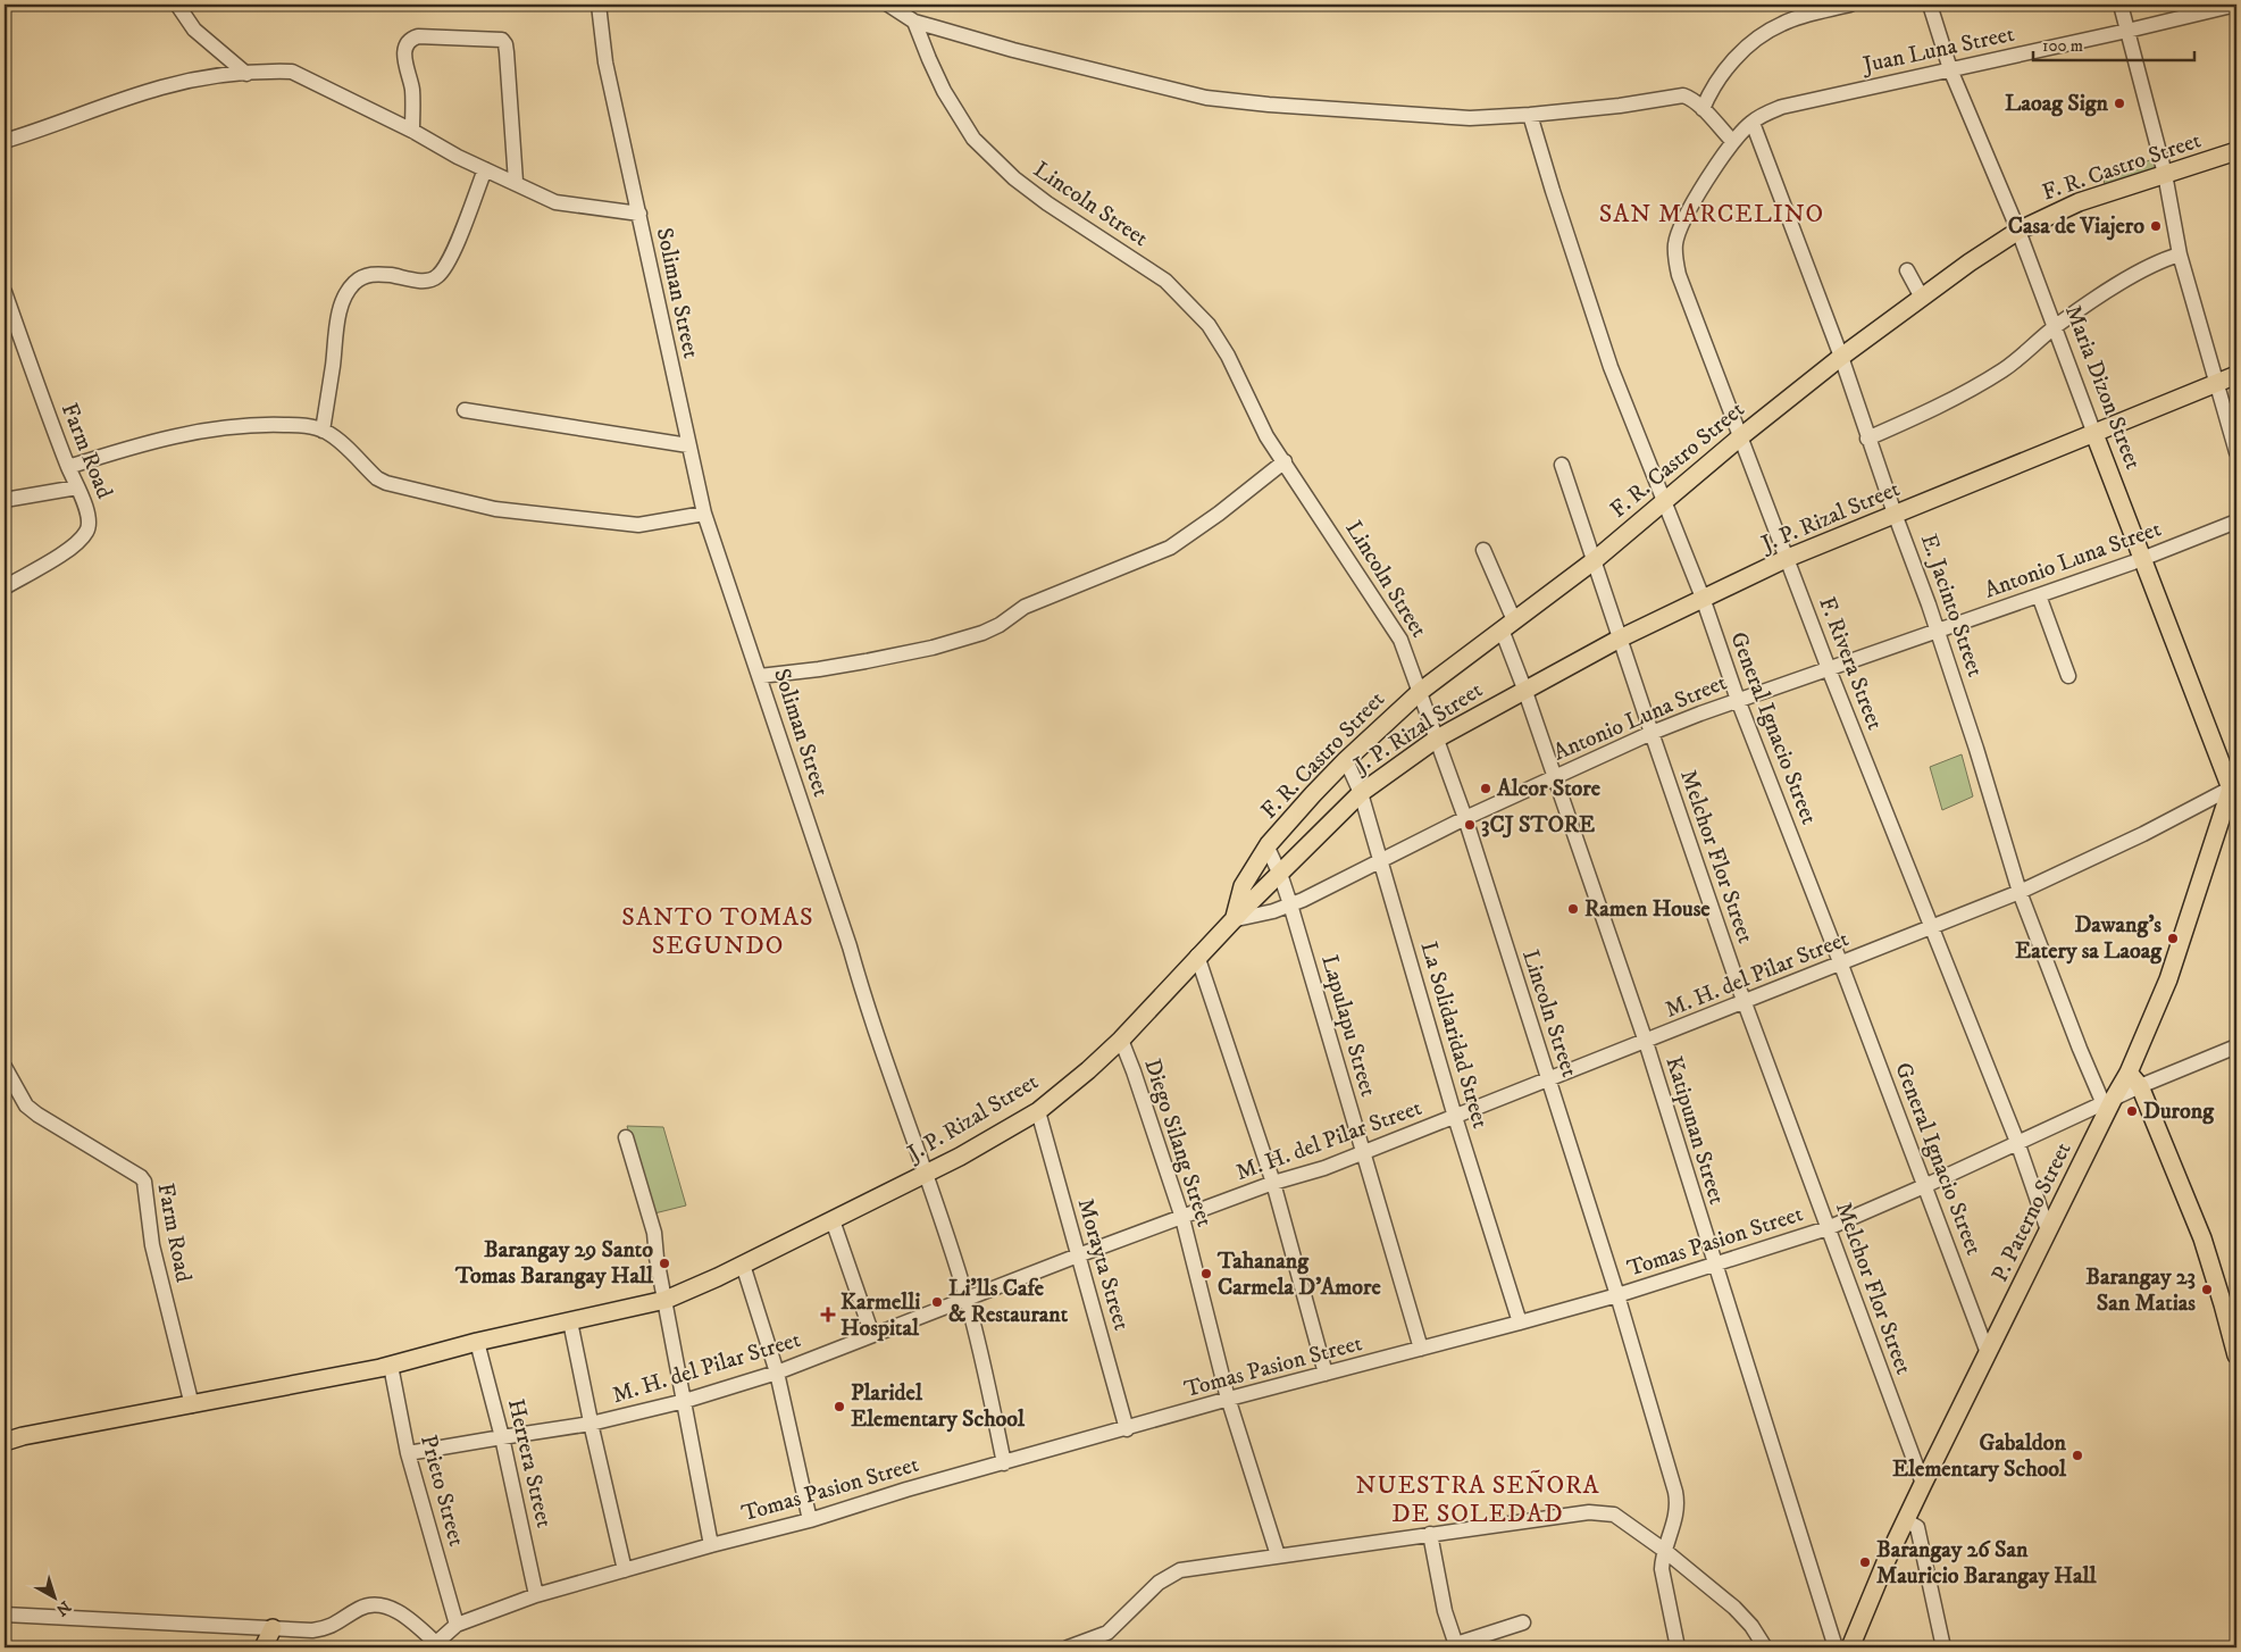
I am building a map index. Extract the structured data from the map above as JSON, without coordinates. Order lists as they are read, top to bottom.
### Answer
{
  "streets": {
    "main road": [
      "F. R. Castro Street",
      "Maria Dizon Street",
      "J. P. Rizal Street",
      "P. Paterno Street"
    ],
    "street": [
      "Juan Luna Street",
      "Lincoln Street",
      "Soliman Street",
      "Farm Road",
      "Antonio Luna Street",
      "E. Jacinto Street",
      "F. Rivera Street",
      "General Ignacio Street",
      "Melchor Flor Street",
      "M. H. del Pilar Street",
      "Lapulapu Street",
      "La Solidaridad Street",
      "Katipunan Street",
      "Diego Silang Street",
      "Tomas Pasion Street",
      "Morayta Street",
      "Herrera Street",
      "Prieto Street"
    ]
  },
  "crossings": [
    ["Juan Luna Street", "Maria Dizon Street"],
    ["Juan Luna Street", "E. Jacinto Street"],
    ["Juan Luna Street", "F. Rivera Street"],
    ["F. R. Castro Street", "Lincoln Street"],
    ["F. R. Castro Street", "Maria Dizon Street"],
    ["F. R. Castro Street", "J. P. Rizal Street"],
    ["F. R. Castro Street", "Antonio Luna Street"],
    ["F. R. Castro Street", "E. Jacinto Street"],
    ["F. R. Castro Street", "F. Rivera Street"],
    ["F. R. Castro Street", "General Ignacio Street"],
    ["F. R. Castro Street", "Melchor Flor Street"],
    ["F. R. Castro Street", "Lapulapu Street"],
    ["F. R. Castro Street", "La Solidaridad Street"],
    ["F. R. Castro Street", "Katipunan Street"],
    ["Lincoln Street", "J. P. Rizal Street"],
    ["Lincoln Street", "Antonio Luna Street"],
    ["Lincoln Street", "M. H. del Pilar Street"],
    ["Lincoln Street", "Tomas Pasion Street"],
    ["Soliman Street", "J. P. Rizal Street"],
    ["Soliman Street", "M. H. del Pilar Street"],
    ["Soliman Street", "Tomas Pasion Street"],
    ["Maria Dizon Street", "J. P. Rizal Street"],
    ["Maria Dizon Street", "Antonio Luna Street"],
    ["Maria Dizon Street", "M. H. del Pilar Street"],
    ["Maria Dizon Street", "P. Paterno Street"],
    ["Farm Road", "J. P. Rizal Street"],
    ["J. P. Rizal Street", "Antonio Luna Street"],
    ["J. P. Rizal Street", "E. Jacinto Street"],
    ["J. P. Rizal Street", "F. Rivera Street"],
    ["J. P. Rizal Street", "General Ignacio Street"],
    ["J. P. Rizal Street", "Melchor Flor Street"],
    ["J. P. Rizal Street", "Lapulapu Street"],
    ["J. P. Rizal Street", "La Solidaridad Street"],
    ["J. P. Rizal Street", "Katipunan Street"],
    ["J. P. Rizal Street", "Diego Silang Street"],
    ["J. P. Rizal Street", "Morayta Street"],
    ["J. P. Rizal Street", "Herrera Street"],
    ["J. P. Rizal Street", "Prieto Street"],
    ["Antonio Luna Street", "E. Jacinto Street"],
    ["Antonio Luna Street", "F. Rivera Street"],
    ["Antonio Luna Street", "General Ignacio Street"],
    ["Antonio Luna Street", "Melchor Flor Street"],
    ["Antonio Luna Street", "Lapulapu Street"],
    ["Antonio Luna Street", "La Solidaridad Street"],
    ["Antonio Luna Street", "Katipunan Street"],
    ["E. Jacinto Street", "F. Rivera Street"],
    ["E. Jacinto Street", "M. H. del Pilar Street"],
    ["E. Jacinto Street", "P. Paterno Street"],
    ["E. Jacinto Street", "Tomas Pasion Street"],
    ["F. Rivera Street", "M. H. del Pilar Street"],
    ["F. Rivera Street", "P. Paterno Street"],
    ["F. Rivera Street", "Tomas Pasion Street"],
    ["General Ignacio Street", "M. H. del Pilar Street"],
    ["General Ignacio Street", "P. Paterno Street"],
    ["General Ignacio Street", "Tomas Pasion Street"],
    ["Melchor Flor Street", "M. H. del Pilar Street"],
    ["Melchor Flor Street", "P. Paterno Street"],
    ["Melchor Flor Street", "Tomas Pasion Street"],
    ["M. H. del Pilar Street", "Lapulapu Street"],
    ["M. H. del Pilar Street", "La Solidaridad Street"],
    ["M. H. del Pilar Street", "Katipunan Street"],
    ["M. H. del Pilar Street", "Diego Silang Street"],
    ["M. H. del Pilar Street", "P. Paterno Street"],
    ["M. H. del Pilar Street", "Morayta Street"],
    ["M. H. del Pilar Street", "Herrera Street"],
    ["M. H. del Pilar Street", "Prieto Street"],
    ["Lapulapu Street", "Tomas Pasion Street"],
    ["La Solidaridad Street", "Tomas Pasion Street"],
    ["Katipunan Street", "Tomas Pasion Street"],
    ["Diego Silang Street", "Tomas Pasion Street"],
    ["P. Paterno Street", "Tomas Pasion Street"],
    ["Tomas Pasion Street", "Morayta Street"],
    ["Tomas Pasion Street", "Herrera Street"],
    ["Tomas Pasion Street", "Prieto Street"]
  ],
  "districts": ["SAN MARCELINO", "SANTO TOMAS SEGUNDO", "NUESTRA SEÑORA DE SOLEDAD"],
  "places": {
    "other": [
      "Laoag Sign",
      "Casa de Viajero",
      "Alcor Store",
      "3CJ STORE",
      "Ramen House",
      "Dawang's Eatery sa Laoag",
      "Durong",
      "Barangay 29 Santo Tomas Barangay Hall",
      "Tahanang Carmela D'Amore",
      "Barangay 23 San Matias",
      "Li'lls Cafe & Restaurant",
      "Plaridel Elementary School",
      "Gabaldon Elementary School",
      "Barangay 26 San Mauricio Barangay Hall"
    ],
    "health": ["Karmelli Hospital"]
  },
  "scale_bar": "100 m",
  "north": "bottom right"
}
